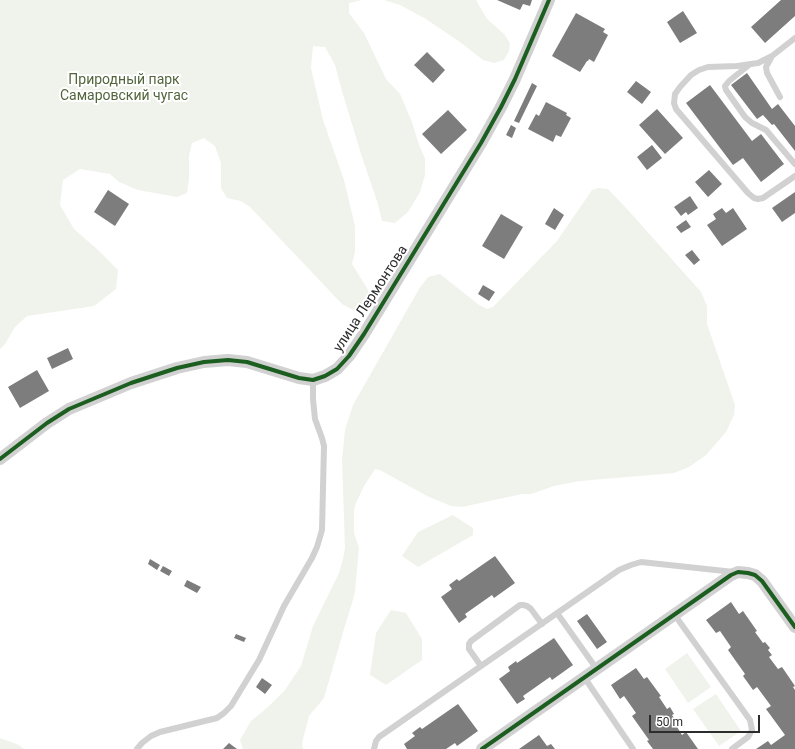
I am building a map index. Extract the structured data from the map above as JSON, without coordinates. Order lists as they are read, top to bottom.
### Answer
{
  "streets": {
    "street": ["улица Лермонтова"]
  },
  "parks": ["Природный парк Самаровский чугас"],
  "scale_bar": "50 m"
}
